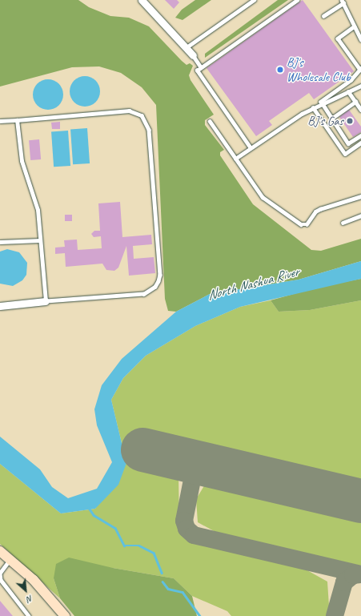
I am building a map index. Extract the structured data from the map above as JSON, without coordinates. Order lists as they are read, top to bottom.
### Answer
{
  "water": ["North Nashua River"],
  "places": ["BJ's Wholesale Club", "BJ's Gas"],
  "north": "bottom right"
}
